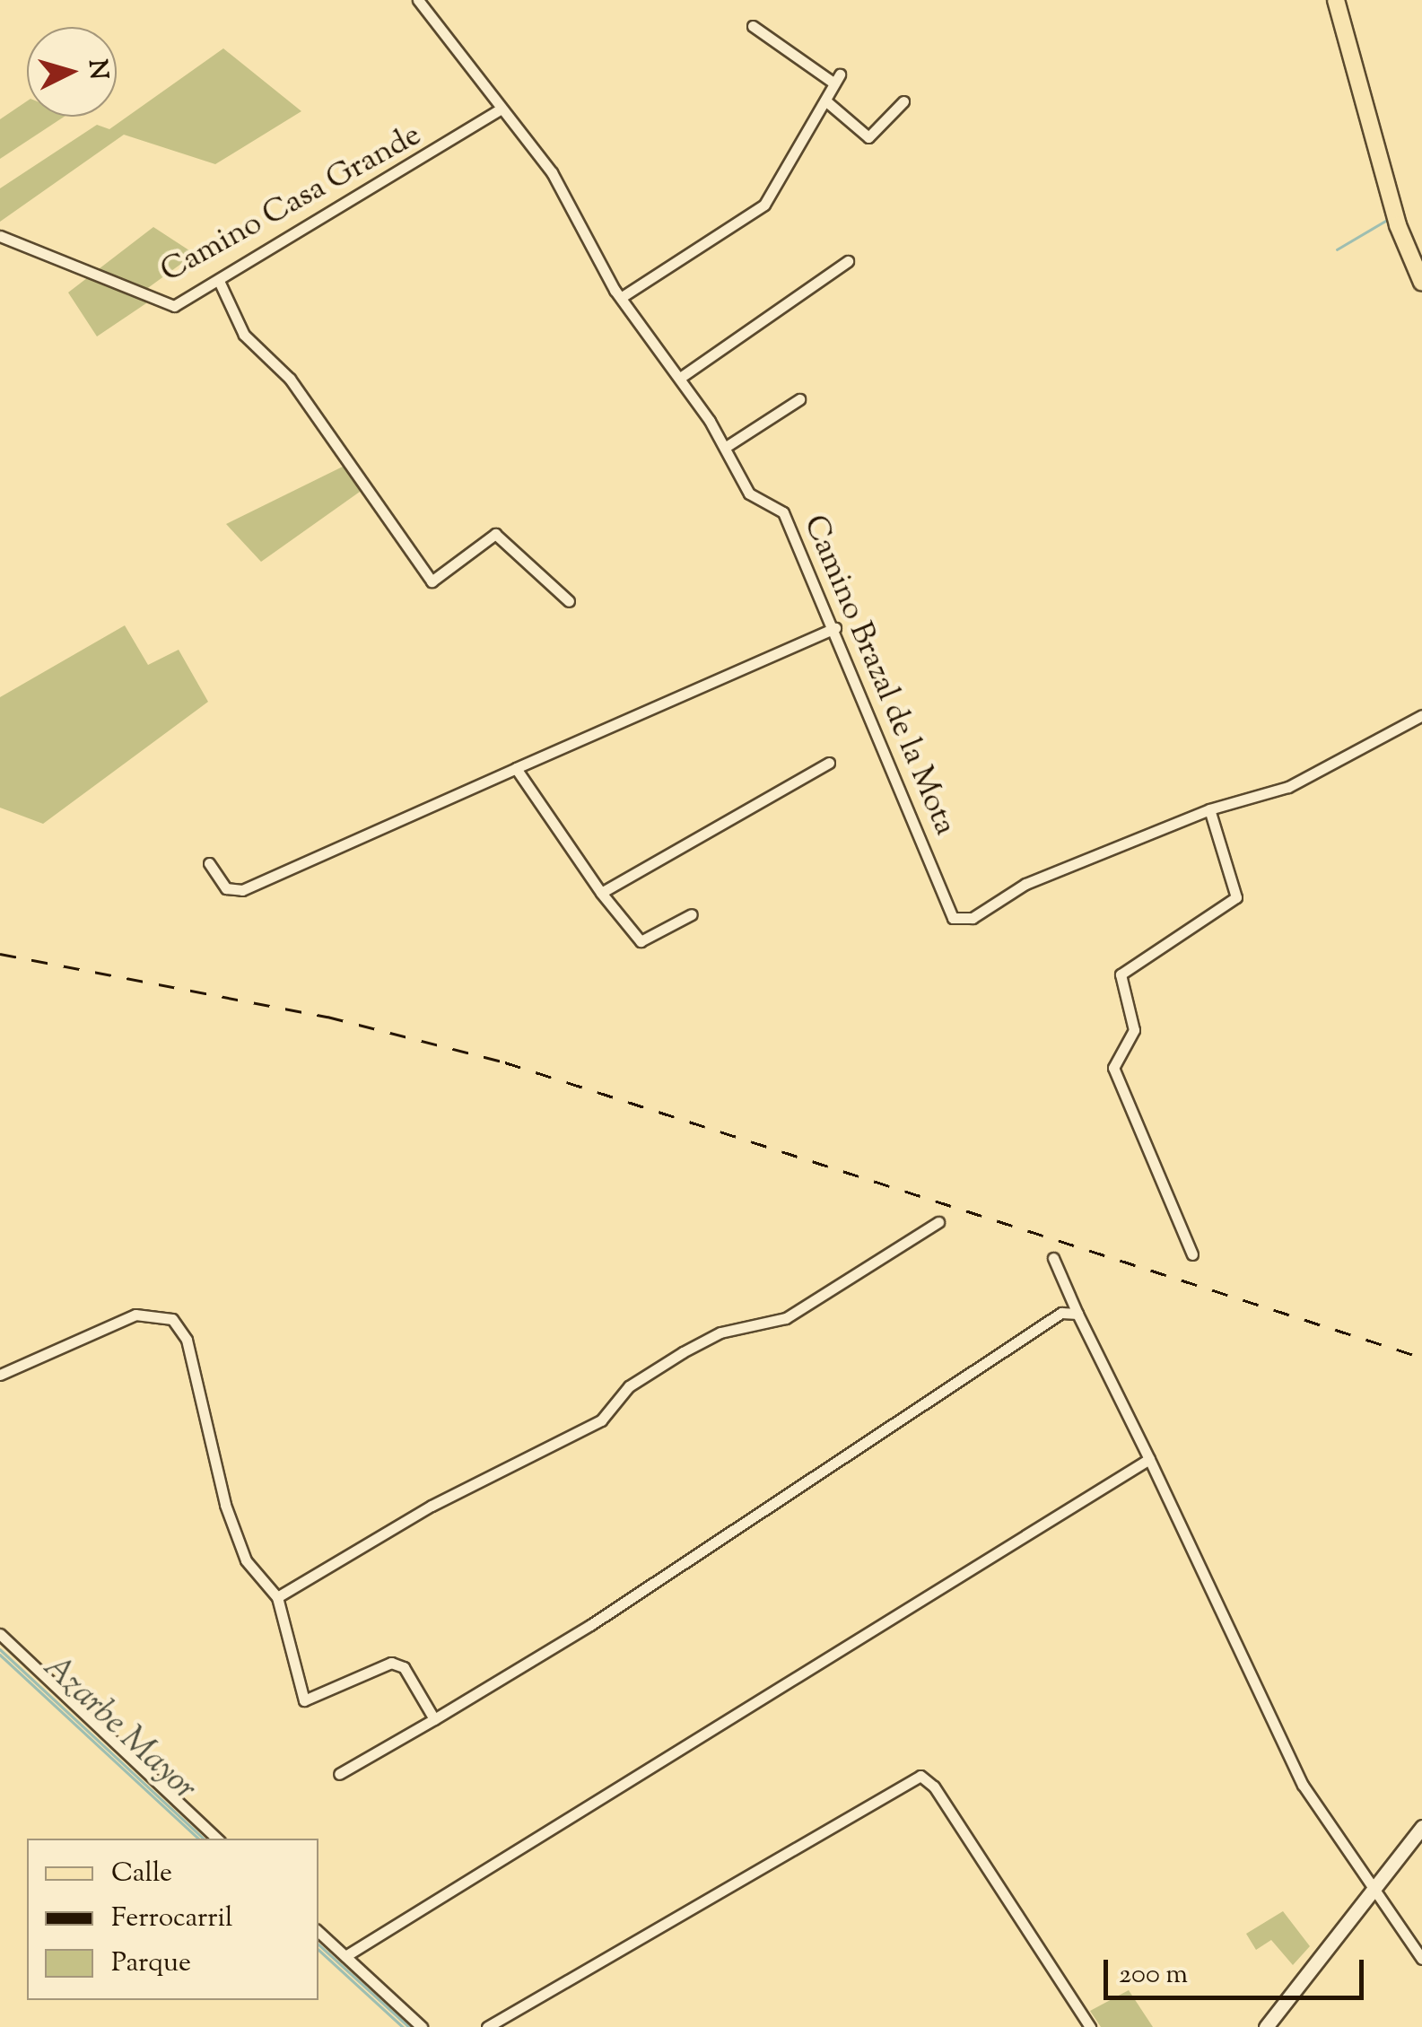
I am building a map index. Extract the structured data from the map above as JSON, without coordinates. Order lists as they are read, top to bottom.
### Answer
{
  "streets": {
    "street": ["Camino Casa Grande", "Camino Brazal de la Mota"]
  },
  "crossings": [
    ["Camino Casa Grande", "Camino Brazal de la Mota"]
  ],
  "water": ["Azarbe Mayor"],
  "legend": ["Calle", "Ferrocarril", "Parque"],
  "scale_bar": "200 m",
  "north": "right"
}
